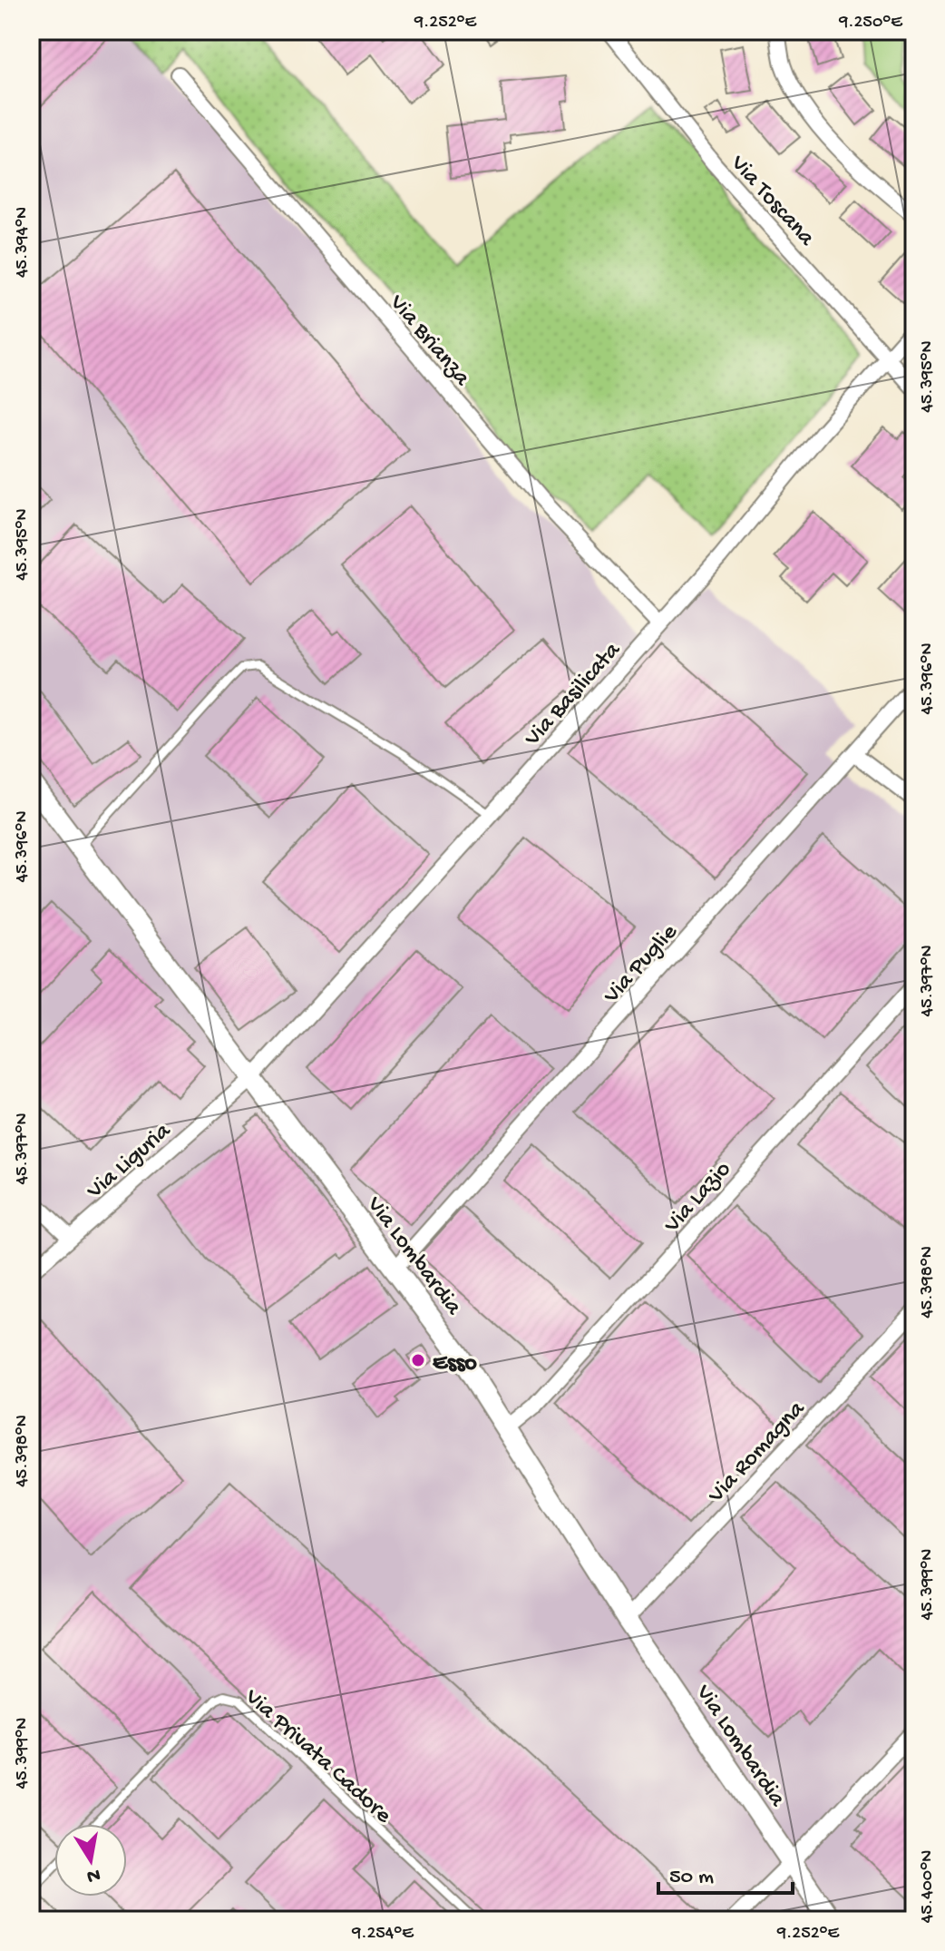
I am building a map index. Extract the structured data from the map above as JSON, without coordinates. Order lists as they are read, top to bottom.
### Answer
{
  "streets": {
    "street": [
      "Via Toscana",
      "Via Brianza",
      "Via Basilicata",
      "Via Puglie",
      "Via Liguria",
      "Via Lazio",
      "Via Lombardia",
      "Via Romagna"
    ],
    "lane": ["Via Privata Cadore"]
  },
  "crossings": [
    ["Via Toscana", "Via Basilicata"],
    ["Via Brianza", "Via Basilicata"],
    ["Via Basilicata", "Via Liguria"],
    ["Via Basilicata", "Via Lombardia"],
    ["Via Puglie", "Via Lombardia"],
    ["Via Liguria", "Via Lombardia"],
    ["Via Lazio", "Via Lombardia"],
    ["Via Lombardia", "Via Romagna"]
  ],
  "places": ["Esso"],
  "scale_bar": "50 m",
  "north": "bottom",
  "coordinates": [
    "9.252°E",
    "9.250°E",
    "45.394°N",
    "45.395°N",
    "45.396°N",
    "45.397°N",
    "45.398°N",
    "45.399°N",
    "45.400°N",
    "9.254°E"
  ]
}
